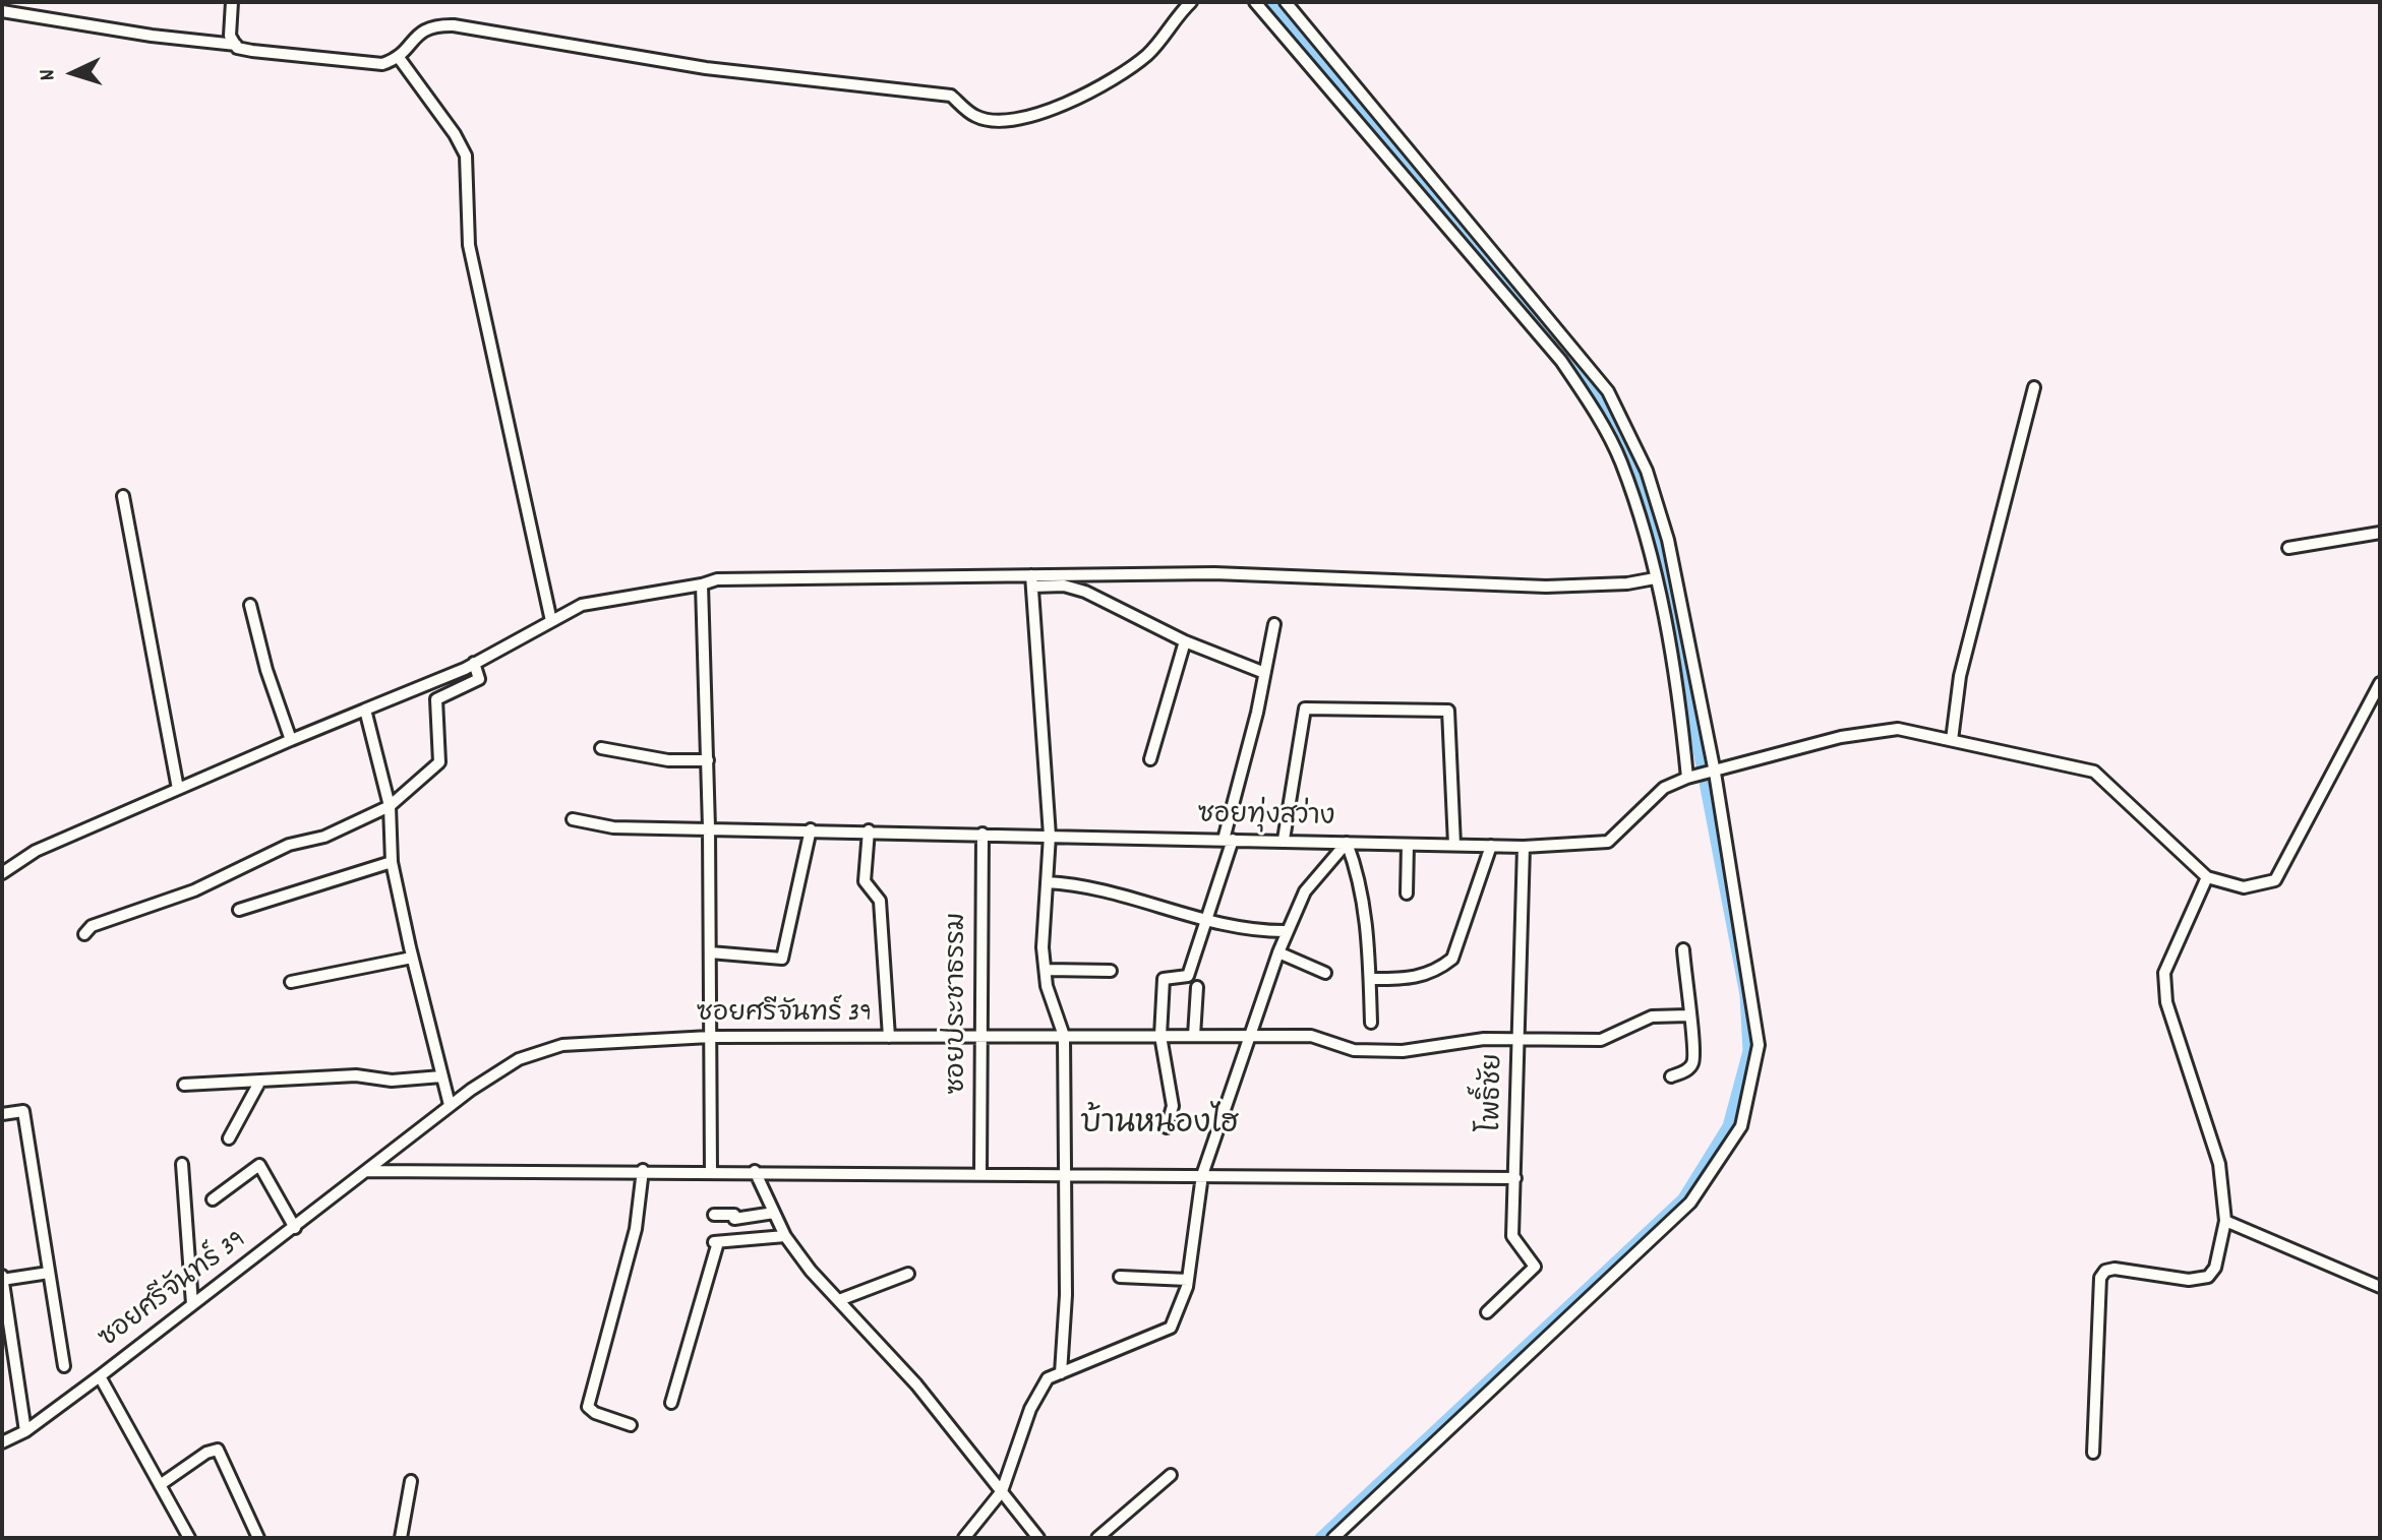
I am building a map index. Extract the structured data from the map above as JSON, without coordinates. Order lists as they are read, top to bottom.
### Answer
{
  "streets": {
    "street": [
      "ซอยทุ่งสว่าง",
      "ซอยประชาธรรม",
      "ซอยศรีจันทร์ 39",
      "โพธิ์ชัย"
    ]
  },
  "crossings": [
    ["ซอยทุ่งสว่าง", "ซอยประชาธรรม"],
    ["ซอยทุ่งสว่าง", "โพธิ์ชัย"],
    ["ซอยประชาธรรม", "ซอยศรีจันทร์ 39"],
    ["ซอยศรีจันทร์ 39", "โพธิ์ชัย"]
  ],
  "districts": ["บ้านหนองไฮ"],
  "north": "left"
}
